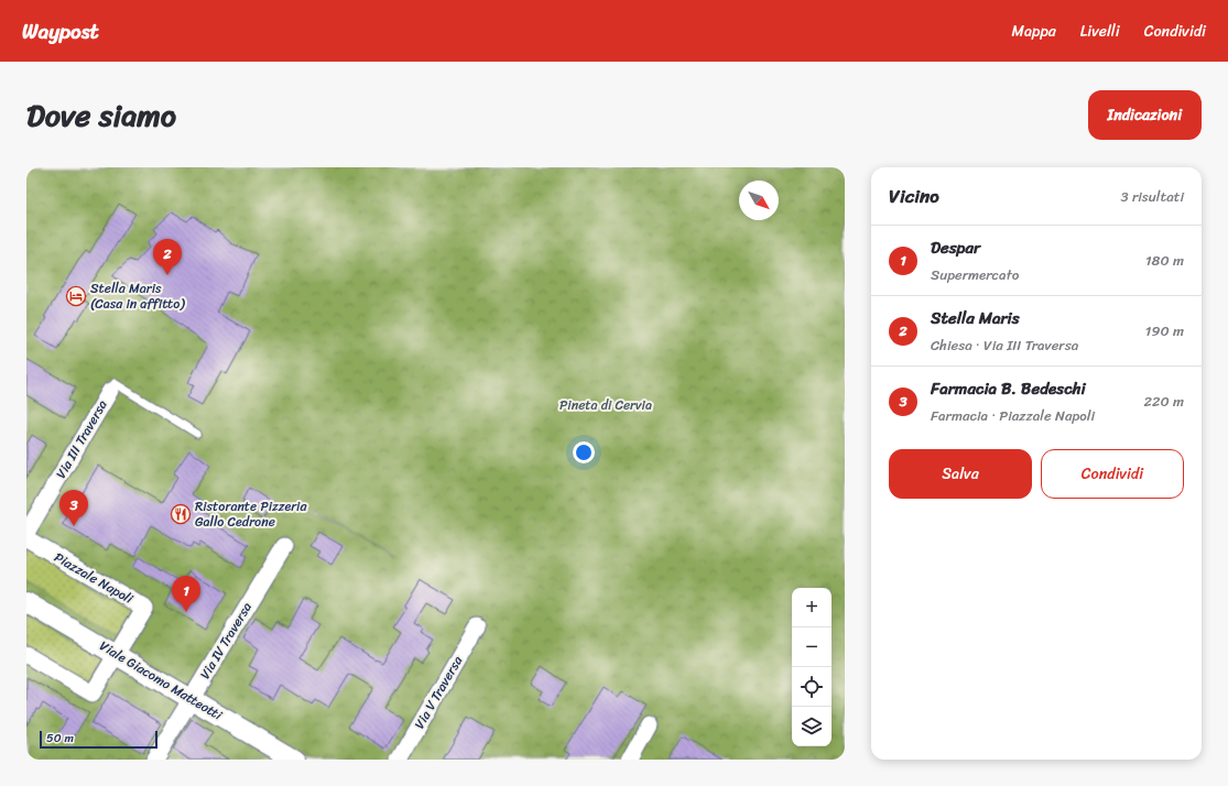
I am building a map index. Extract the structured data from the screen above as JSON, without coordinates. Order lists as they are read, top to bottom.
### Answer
{
  "streets": {
    "street": [
      "Via III Traversa",
      "Piazzale Napoli",
      "Via IV Traversa",
      "Viale Giacomo Matteotti",
      "Via V Traversa"
    ]
  },
  "crossings": [
    ["Piazzale Napoli", "Viale Giacomo Matteotti"],
    ["Via IV Traversa", "Viale Giacomo Matteotti"]
  ],
  "parks": ["Pineta di Cervia"],
  "places": {
    "hotel": ["Stella Maris (Casa in affitto)"],
    "restaurant": ["Ristorante Pizzeria Gallo Cedrone"]
  },
  "scale_bar": "50 m",
  "north": "bottom right",
  "page": {
    "header": "Waypost",
    "nav": ["Mappa", "Livelli", "Condividi"],
    "title": "Dove siamo",
    "buttons": [
      "Indicazioni",
      ["Salva", "Condividi"]
    ],
    "heading": ["Vicino", "3 risultati"],
    "list": [
      {
        "mark": "1",
        "name": "Despar",
        "note": "Supermercato",
        "value": "180 m"
      },
      {
        "mark": "2",
        "name": "Stella Maris",
        "note": "Chiesa · Via III Traversa",
        "value": "190 m"
      },
      {
        "mark": "3",
        "name": "Farmacia B. Bedeschi",
        "note": "Farmacia · Piazzale Napoli",
        "value": "220 m"
      }
    ],
    "pins": ["2", "3", "1"],
    "map_buttons": ["+", "−"],
    "scale": "50 m"
  }
}
